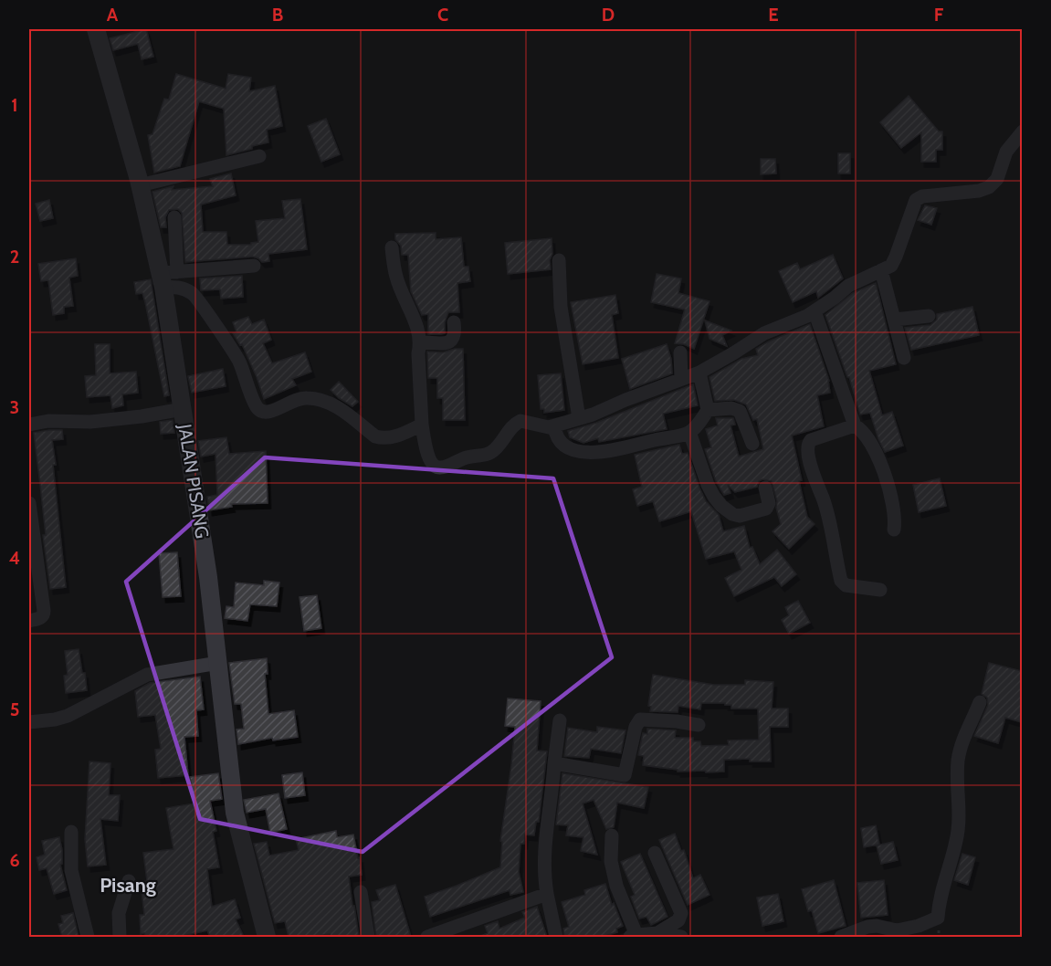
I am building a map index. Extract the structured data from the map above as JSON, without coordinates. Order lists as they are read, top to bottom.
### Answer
{
  "streets": {
    "street": ["JALAN PISANG"]
  },
  "districts": ["Pisang"],
  "grid": {
    "columns": [
      "A",
      "B",
      "C",
      "D",
      "E",
      "F"
    ],
    "rows": [
      "1",
      "2",
      "3",
      "4",
      "5",
      "6"
    ]
  }
}
